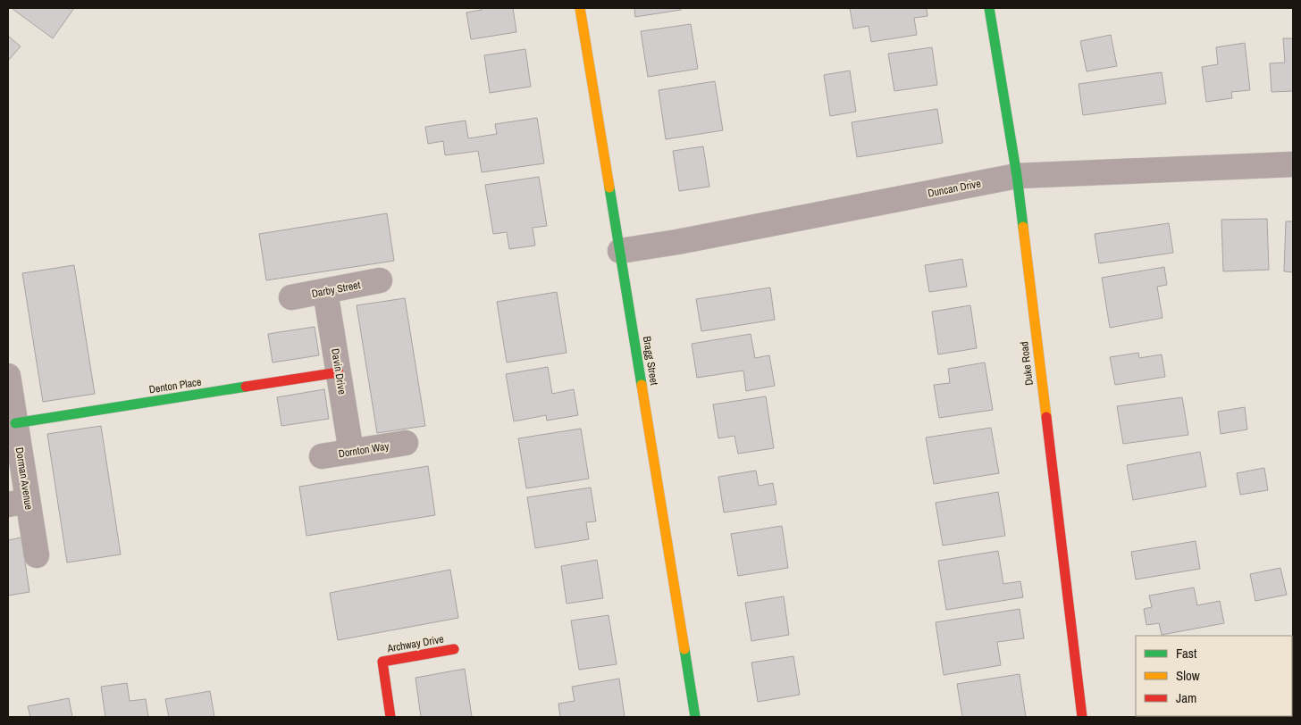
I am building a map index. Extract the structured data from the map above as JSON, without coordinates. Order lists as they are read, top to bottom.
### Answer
{
  "streets": {
    "street": [
      "Duncan Drive",
      "Darby Street",
      "Bragg Street",
      "Duke Road",
      "Davin Drive",
      "Denton Place",
      "Dornton Way",
      "Dorman Avenue",
      "Archway Drive"
    ]
  },
  "crossings": [
    ["Duncan Drive", "Bragg Street"],
    ["Duncan Drive", "Duke Road"],
    ["Darby Street", "Davin Drive"],
    ["Davin Drive", "Denton Place"],
    ["Davin Drive", "Dornton Way"],
    ["Denton Place", "Dorman Avenue"]
  ],
  "legend": ["Fast", "Slow", "Jam"]
}
